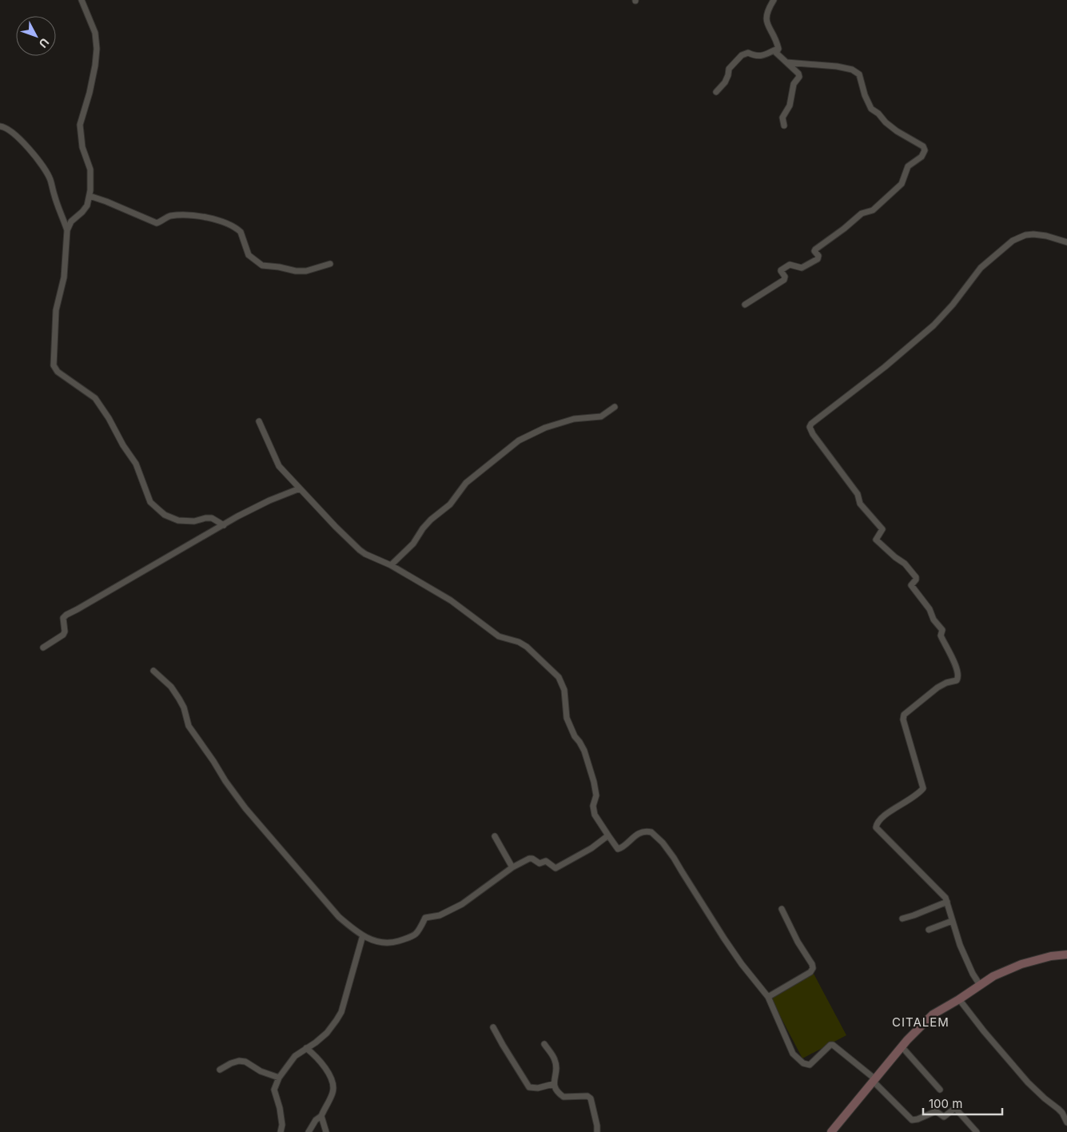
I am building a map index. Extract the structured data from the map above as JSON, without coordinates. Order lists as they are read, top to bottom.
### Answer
{
  "districts": ["CITALEM"],
  "scale_bar": "100 m",
  "north": "bottom right"
}
